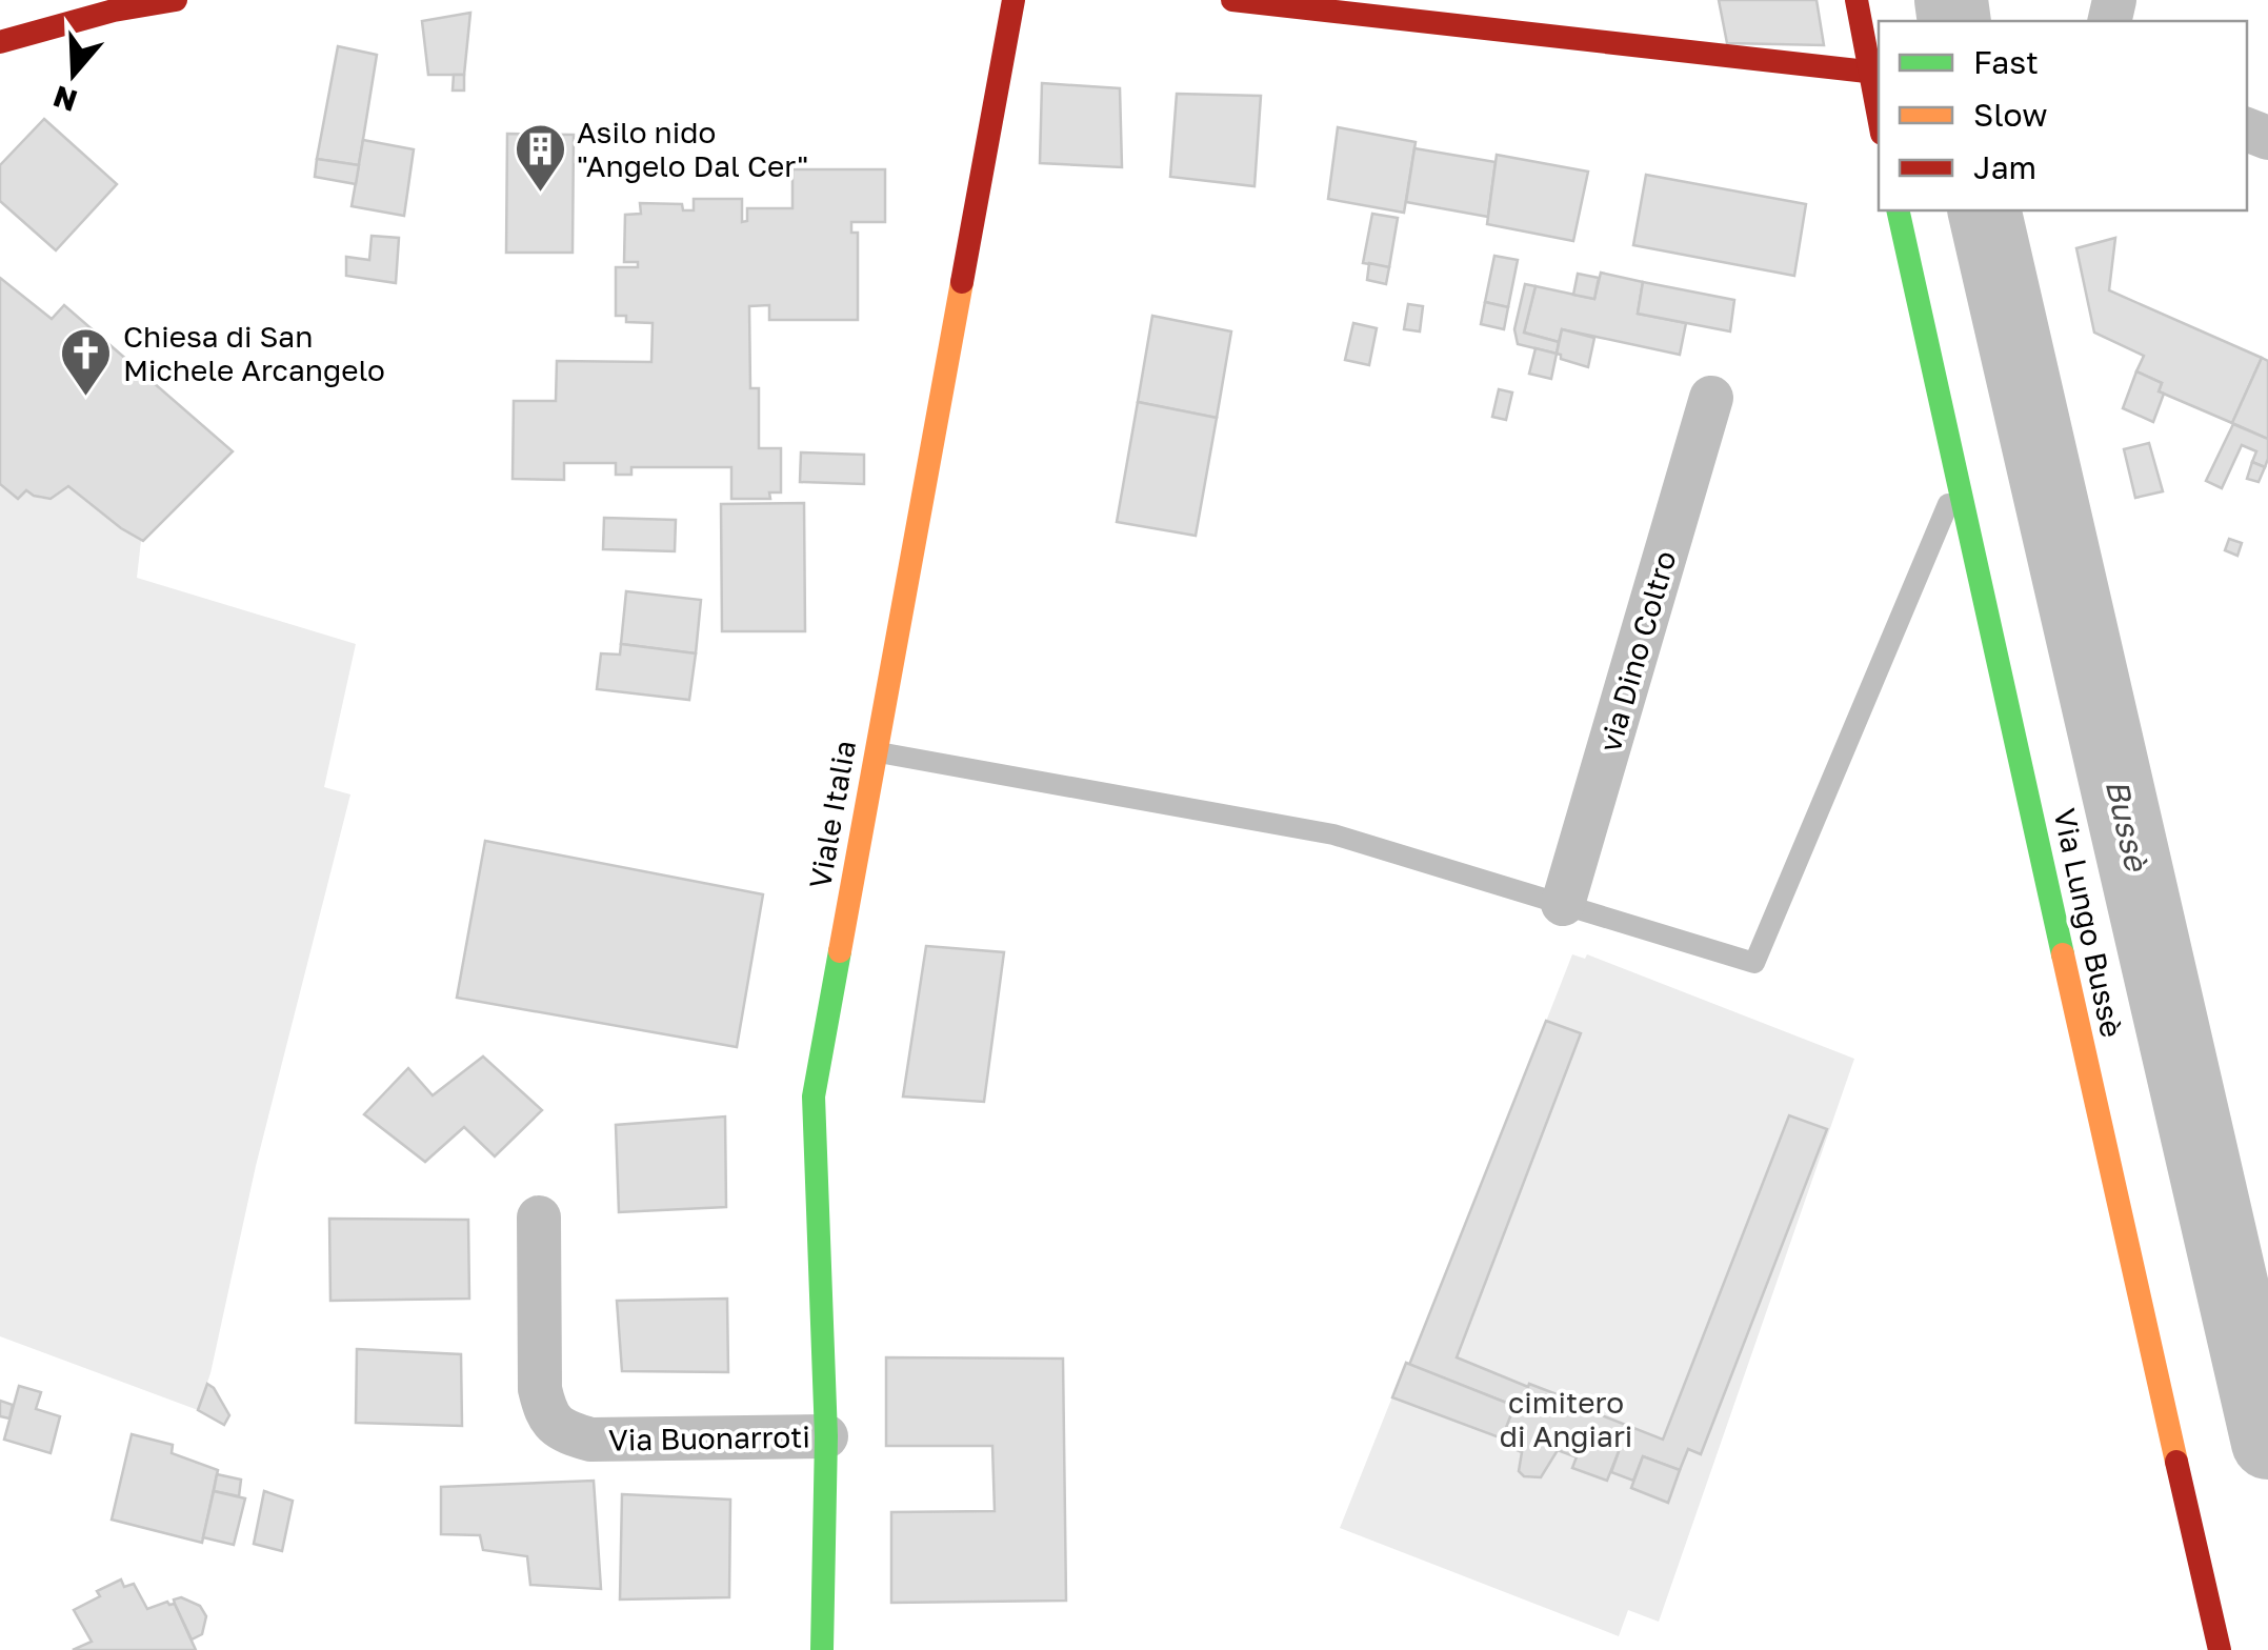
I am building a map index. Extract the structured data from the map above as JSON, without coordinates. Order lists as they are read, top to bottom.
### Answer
{
  "streets": {
    "street": [
      "via Dino Coltro",
      "Viale Italia",
      "Via Lungo Bussè",
      "Via Buonarroti"
    ]
  },
  "crossings": [
    ["Viale Italia", "Via Buonarroti"]
  ],
  "water": ["Bussè"],
  "parks": ["cimitero di Angiari"],
  "places": {
    "building": ["Asilo nido \"Angelo Dal Cer\""],
    "church": ["Chiesa di San Michele Arcangelo"]
  },
  "legend": ["Fast", "Slow", "Jam"],
  "north": "bottom"
}
